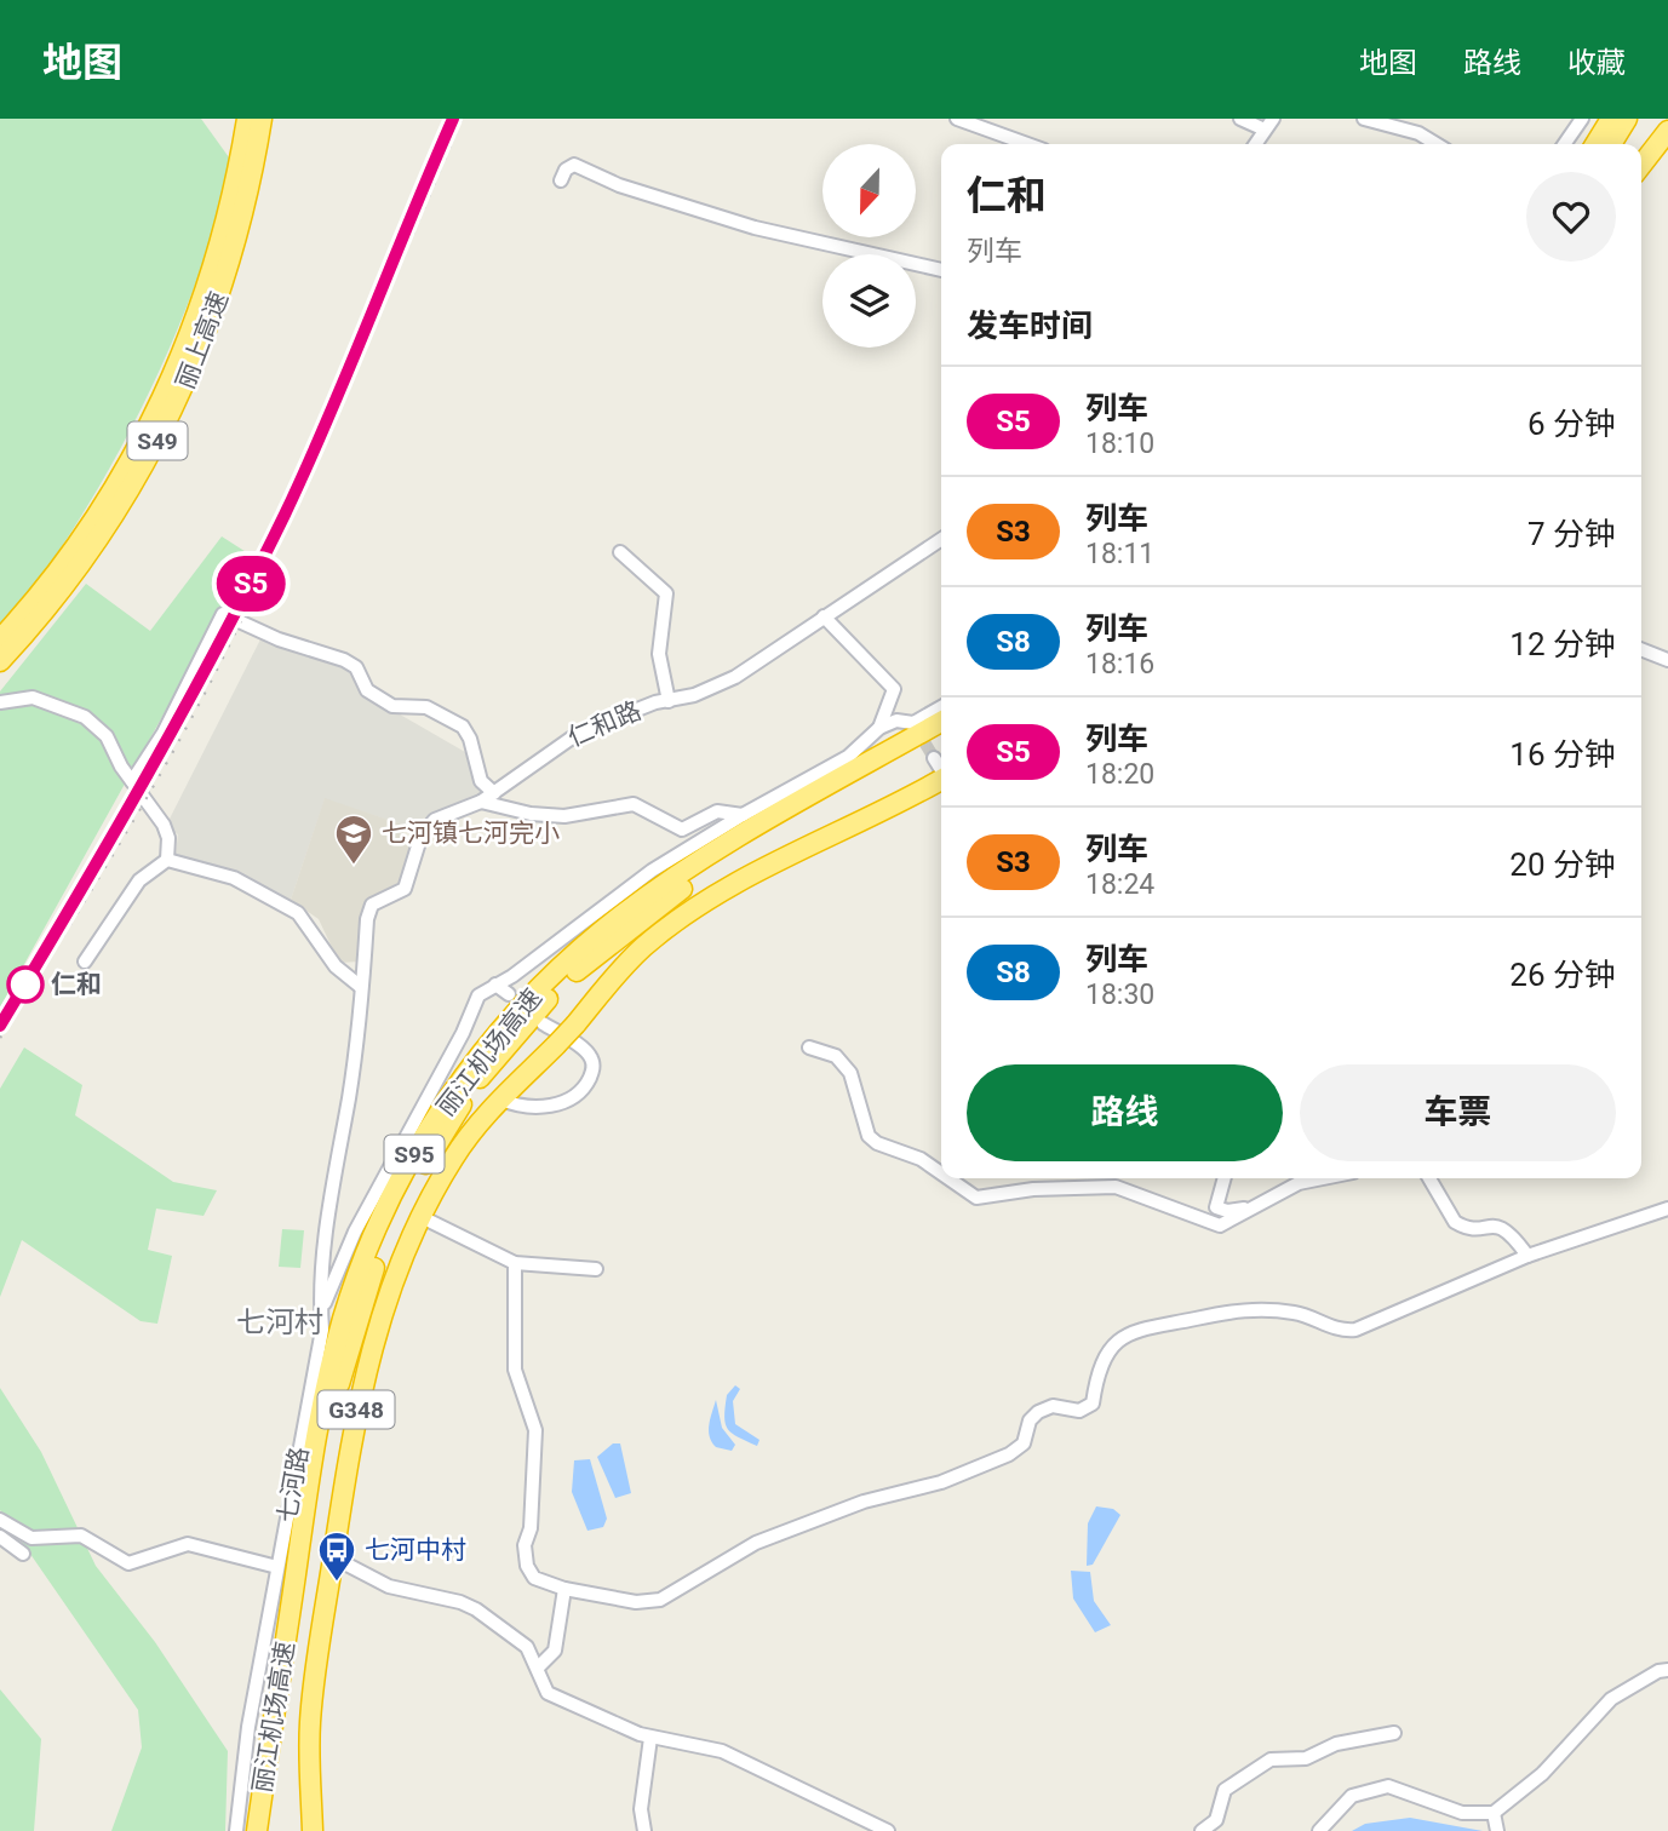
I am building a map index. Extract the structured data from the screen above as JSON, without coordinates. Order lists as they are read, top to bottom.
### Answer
{
  "streets": {
    "highway": [
      "丽上高速",
      "S49",
      "丽江机场高速",
      "S95",
      "G348"
    ],
    "street": ["仁和路", "七河路"]
  },
  "crossings": [
    ["仁和路", "七河路"]
  ],
  "districts": ["七河村"],
  "places": {
    "school or university": ["七河镇七河完小"],
    "other": ["仁和"],
    "bus stop": ["七河中村"]
  },
  "north": "bottom",
  "page": {
    "header": "地图",
    "nav": ["地图", "路线", "收藏"],
    "on_map": "S5",
    "heading": [
      ["仁和", "列车"],
      "发车时间"
    ],
    "list": [
      {
        "mark": "S5",
        "name": "列车",
        "note": "18:10",
        "value": "6 分钟"
      },
      {
        "mark": "S3",
        "name": "列车",
        "note": "18:11",
        "value": "7 分钟"
      },
      {
        "mark": "S8",
        "name": "列车",
        "note": "18:16",
        "value": "12 分钟"
      },
      {
        "mark": "S5",
        "name": "列车",
        "note": "18:20",
        "value": "16 分钟"
      },
      {
        "mark": "S3",
        "name": "列车",
        "note": "18:24",
        "value": "20 分钟"
      },
      {
        "mark": "S8",
        "name": "列车",
        "note": "18:30",
        "value": "26 分钟"
      }
    ],
    "buttons": ["路线", "车票"]
  }
}
